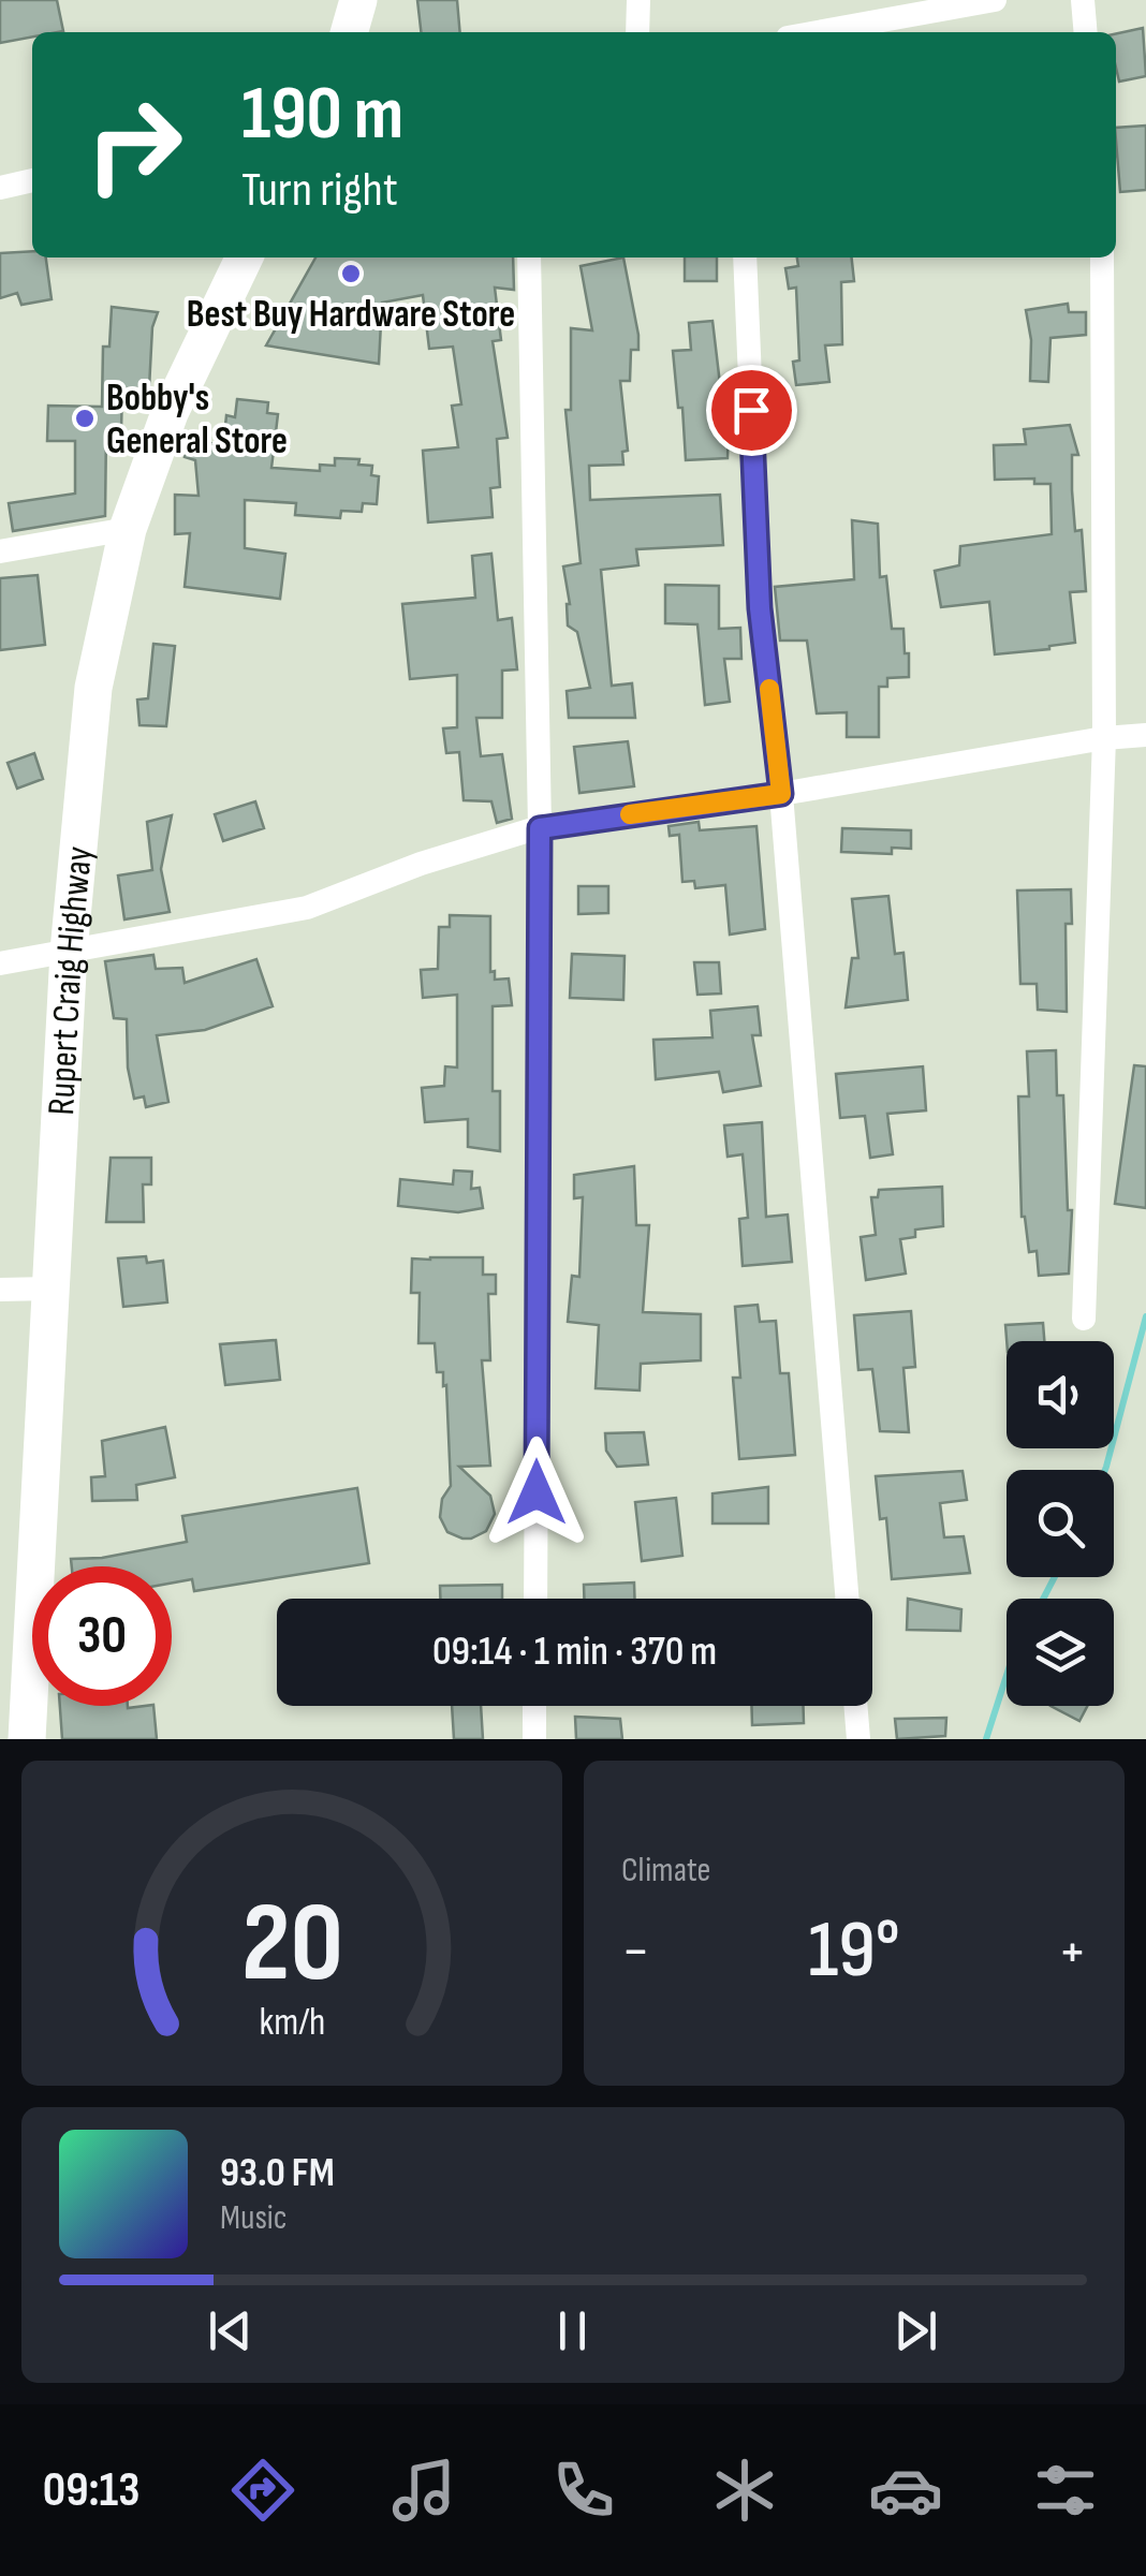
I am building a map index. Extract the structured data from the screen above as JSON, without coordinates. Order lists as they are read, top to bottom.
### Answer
{
  "streets": {
    "main road": ["Rupert Craig Highway"]
  },
  "places": ["Best Buy Hardware Store", "Bobby's General Store"],
  "page": {
    "turn": ["190 m", "Turn right"],
    "limit": "30",
    "trip": "09:14 · 1 min · 370 m",
    "tile": "Climate",
    "heat": ["−", "19°", "+"],
    "song": ["93.0 FM", "Music"],
    "tabs": "09:13",
    "gauge": ["20", "km/h"]
  }
}
